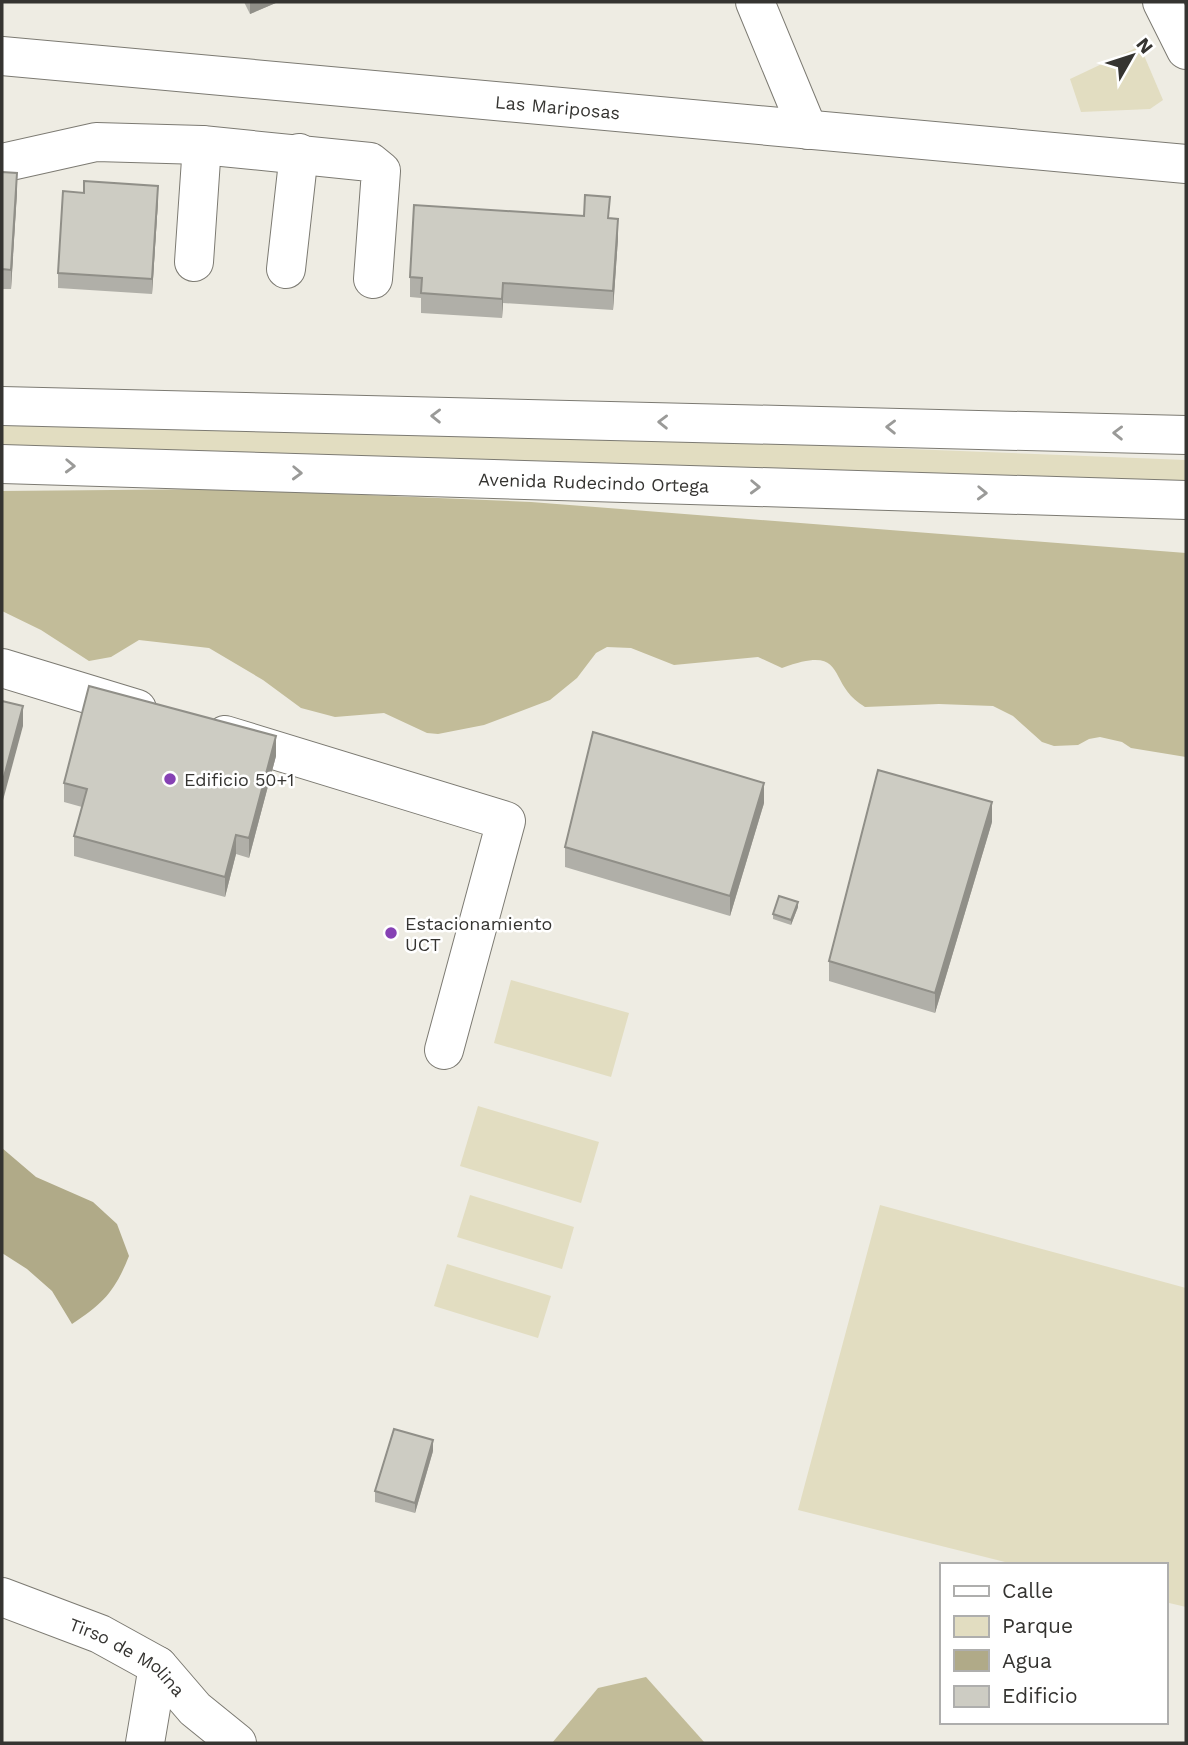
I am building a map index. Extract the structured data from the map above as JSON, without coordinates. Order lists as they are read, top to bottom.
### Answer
{
  "streets": {
    "main road": ["Las Mariposas", "Avenida Rudecindo Ortega", "Tirso de Molina"]
  },
  "places": ["Edificio 50+1", "Estacionamiento UCT"],
  "legend": [
    "Calle",
    "Parque",
    "Agua",
    "Edificio"
  ],
  "north": "top right"
}
